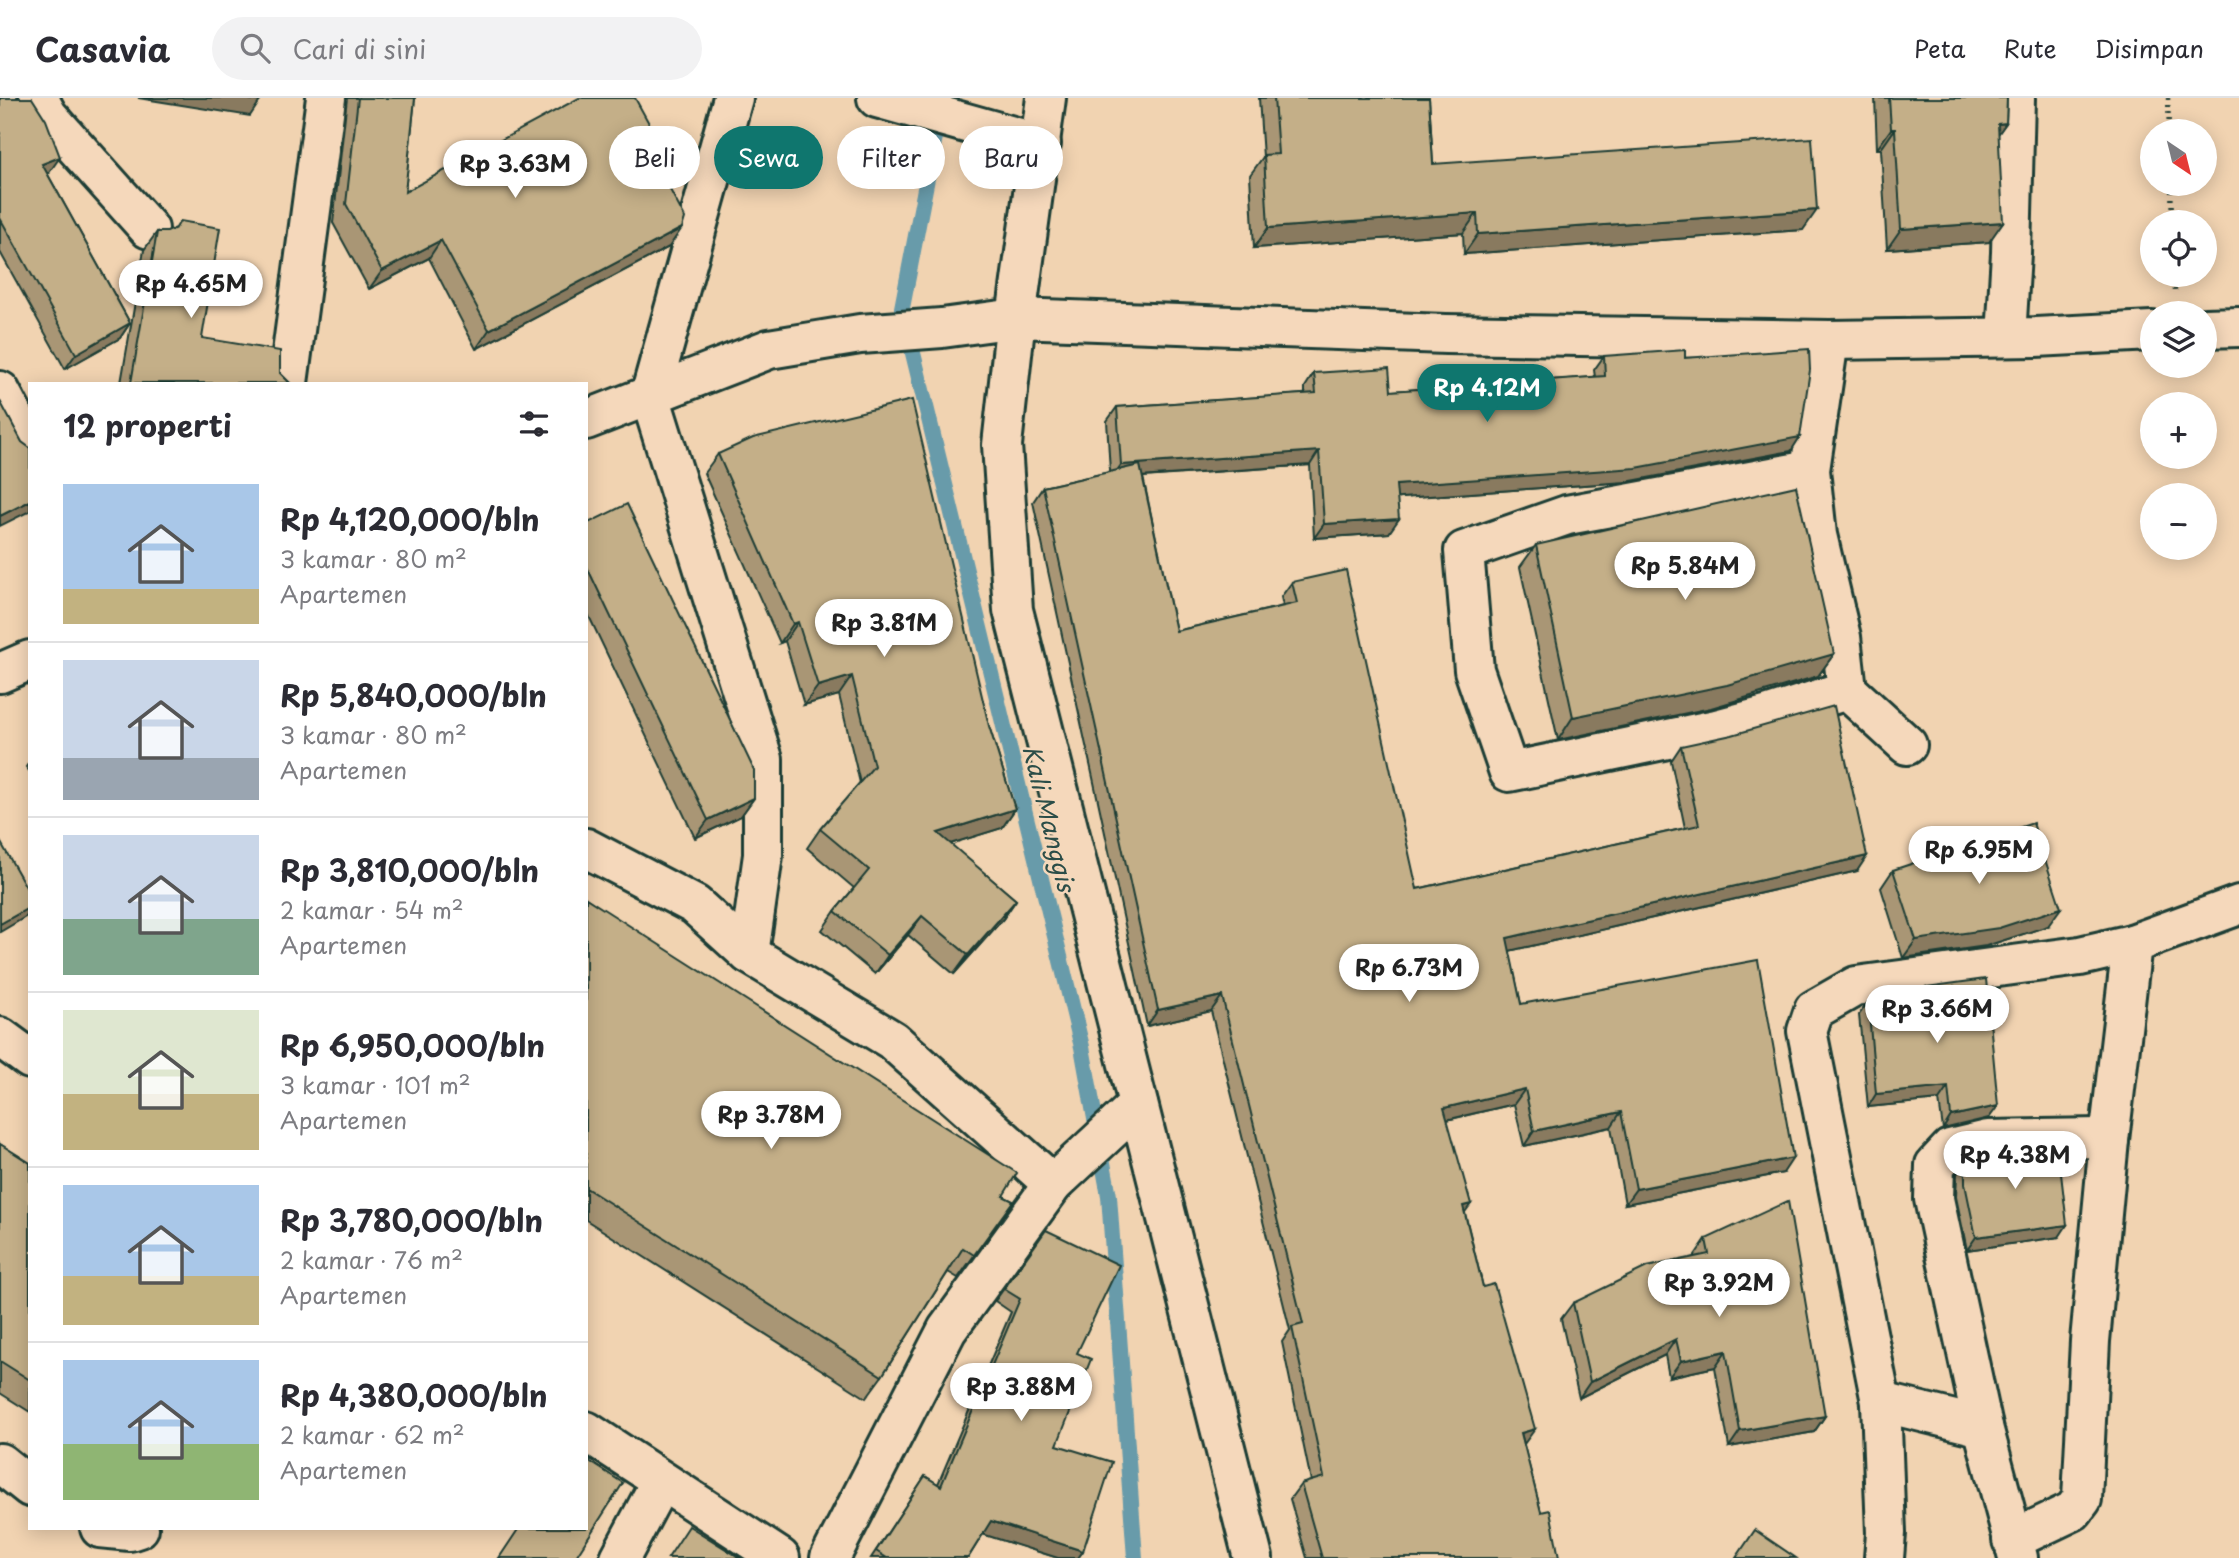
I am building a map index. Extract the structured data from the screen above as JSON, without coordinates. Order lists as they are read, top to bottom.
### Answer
{
  "water": ["Kali Manggis"],
  "north": "bottom right",
  "page": {
    "header": "Casavia",
    "search": "Cari di sini",
    "nav": ["Peta", "Rute", "Disimpan"],
    "map_buttons": ["+", "−"],
    "chip": [
      "Beli",
      "Sewa",
      "Filter",
      "Baru"
    ],
    "price": [
      "Rp 3.63M",
      "Rp 4.65M",
      "Rp 4.12M",
      "Rp 5.84M",
      "Rp 3.81M",
      "Rp 6.95M",
      "Rp 6.73M",
      "Rp 3.66M",
      "Rp 3.78M",
      "Rp 4.38M",
      "Rp 3.92M",
      "Rp 3.88M"
    ],
    "heading": "12 properti",
    "list": [
      {
        "name": "Rp 4,120,000/bln",
        "note": "3 kamar · 80 m² · Apartemen"
      },
      {
        "name": "Rp 5,840,000/bln",
        "note": "3 kamar · 80 m² · Apartemen"
      },
      {
        "name": "Rp 3,810,000/bln",
        "note": "2 kamar · 54 m² · Apartemen"
      },
      {
        "name": "Rp 6,950,000/bln",
        "note": "3 kamar · 101 m² · Apartemen"
      },
      {
        "name": "Rp 3,780,000/bln",
        "note": "2 kamar · 76 m² · Apartemen"
      },
      {
        "name": "Rp 4,380,000/bln",
        "note": "2 kamar · 62 m² · Apartemen"
      }
    ]
  }
}
